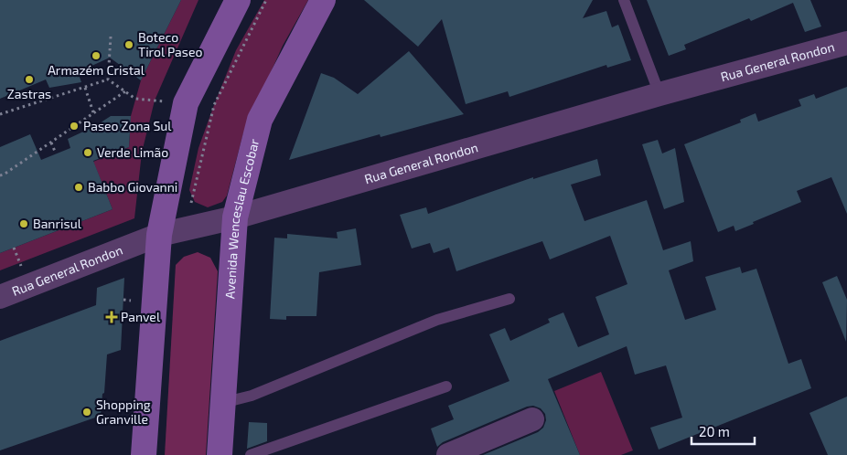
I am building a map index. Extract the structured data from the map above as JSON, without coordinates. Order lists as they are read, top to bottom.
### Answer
{
  "streets": {
    "main road": ["Avenida Wenceslau Escobar"],
    "street": ["Rua General Rondon"]
  },
  "crossings": [
    ["Rua General Rondon", "Avenida Wenceslau Escobar"]
  ],
  "places": {
    "other": [
      "Boteco Tirol Paseo",
      "Armazém Cristal",
      "Zastras",
      "Paseo Zona Sul",
      "Verde Limão",
      "Babbo Giovanni",
      "Banrisul",
      "Shopping Granville"
    ],
    "health": ["Panvel"]
  },
  "scale_bar": "20 m"
}
